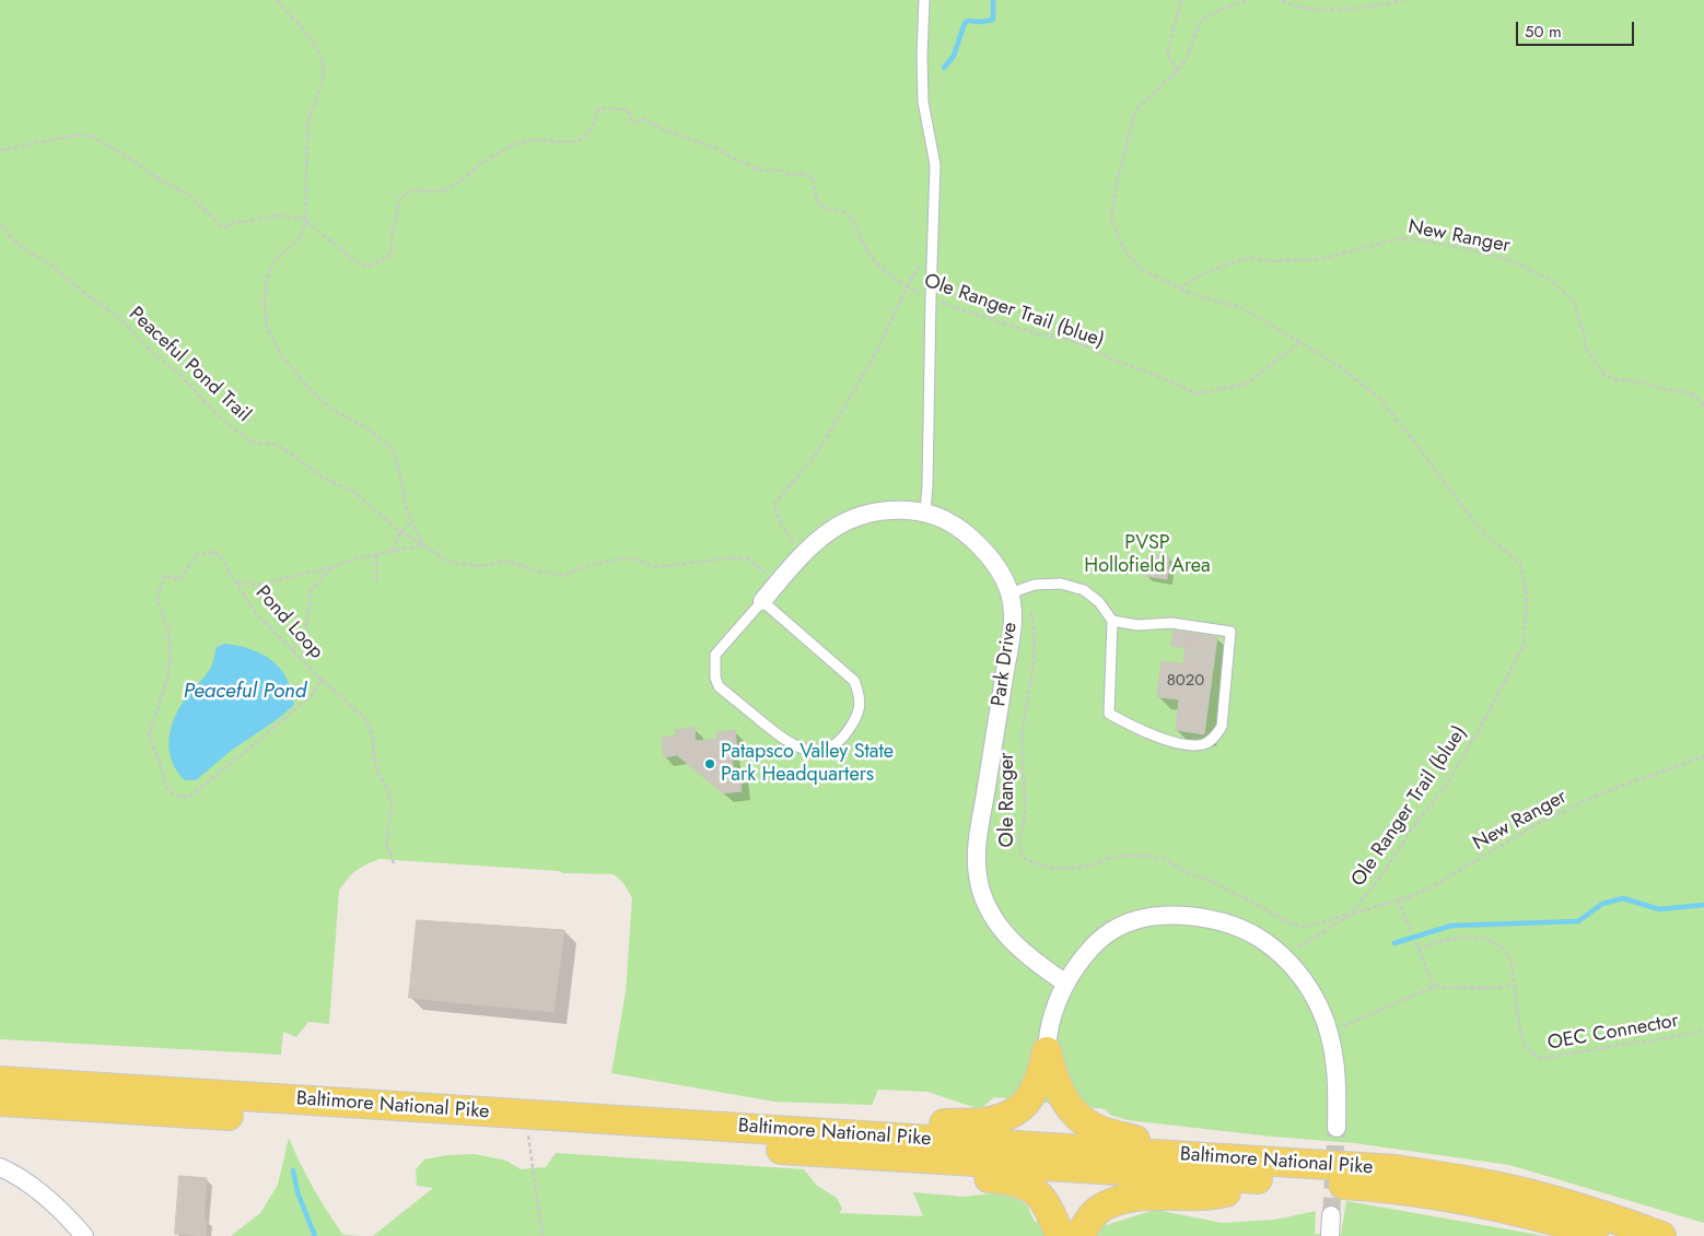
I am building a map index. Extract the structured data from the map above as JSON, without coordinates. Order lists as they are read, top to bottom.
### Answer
{
  "streets": {
    "main road": ["Baltimore National Pike"],
    "street": ["Park Drive"],
    "path": [
      "New Ranger",
      "Ole Ranger Trail (blue)",
      "Peaceful Pond Trail",
      "Pond Loop",
      "Ole Ranger",
      "OEC Connector"
    ]
  },
  "crossings": [
    ["New Ranger", "Ole Ranger Trail (blue)"],
    ["New Ranger", "Ole Ranger"],
    ["Ole Ranger Trail (blue)", "Ole Ranger"],
    ["Peaceful Pond Trail", "Park Drive"],
    ["Park Drive", "Ole Ranger"]
  ],
  "water": ["Peaceful Pond"],
  "parks": ["PVSP Hollofield Area"],
  "places": ["Patapsco Valley State Park Headquarters"],
  "house_numbers": ["8020"],
  "scale_bar": "50 m"
}
